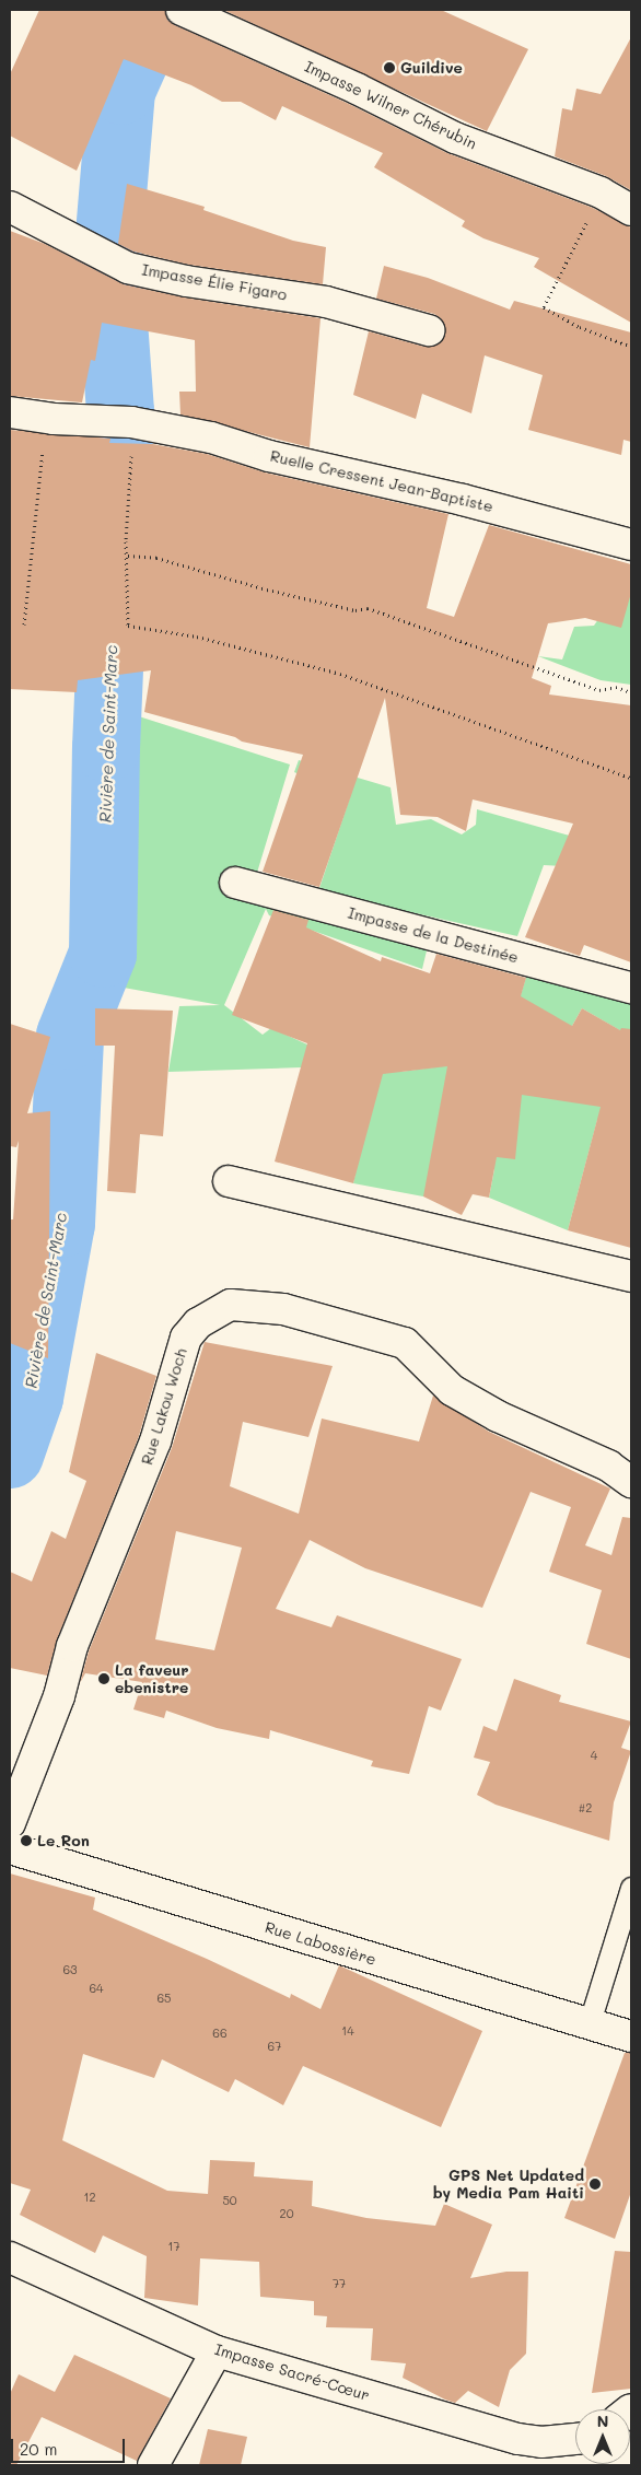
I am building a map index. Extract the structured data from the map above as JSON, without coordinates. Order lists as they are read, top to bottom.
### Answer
{
  "streets": {
    "street": [
      "Impasse Wilner Chérubin",
      "Impasse Élie Figaro",
      "Ruelle Cressent Jean-Baptiste",
      "Impasse de la Destinée",
      "Rue Lakou Woch",
      "Rue Labossière",
      "Impasse Sacré-Cœur"
    ]
  },
  "water": ["Rivière de Saint-Marc"],
  "places": [
    "Guildive",
    "La faveur ebenistre",
    "Le Ron",
    "GPS Net Updated by Media Pam Haiti"
  ],
  "house_numbers": [
    "4",
    "#2",
    "63",
    "64",
    "65",
    "14",
    "66",
    "67",
    "12",
    "50",
    "20",
    "17",
    "77"
  ],
  "scale_bar": "20 m",
  "north": "top"
}
